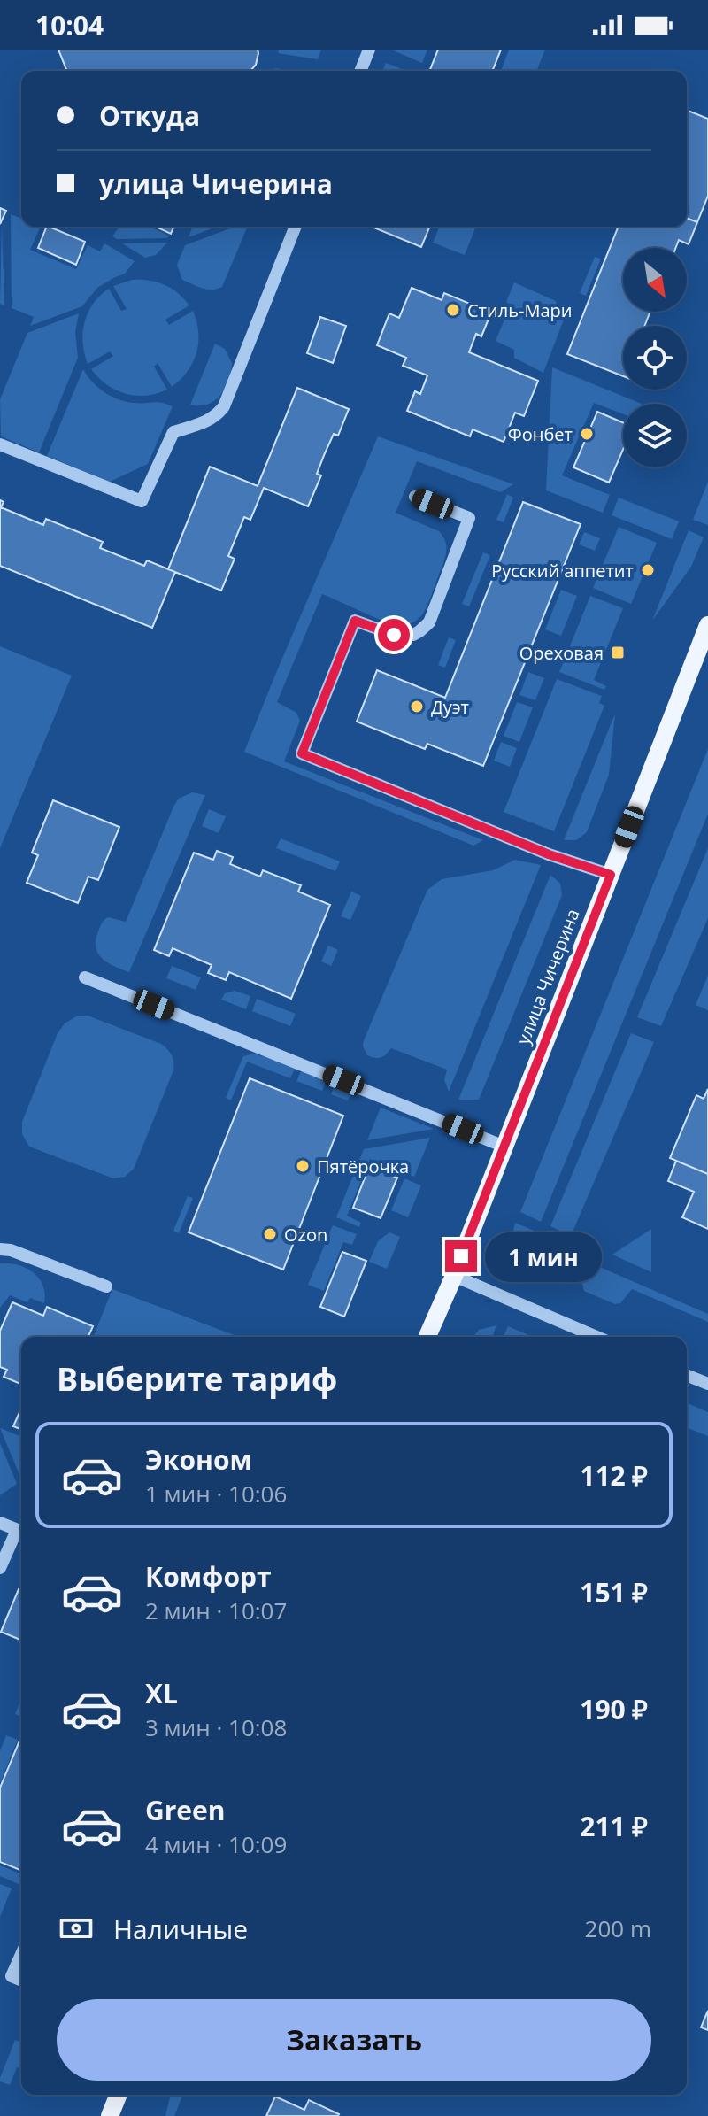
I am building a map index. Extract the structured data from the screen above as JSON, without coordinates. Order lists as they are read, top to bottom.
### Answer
{
  "streets": {
    "main road": ["улица Чичерина"]
  },
  "places": {
    "other": [
      "Стиль-Мари",
      "Фонбет",
      "Русский аппетит",
      "Дуэт",
      "Пятёрочка",
      "Ozon"
    ],
    "transit": ["Ореховая"]
  },
  "north": "bottom right",
  "page": {
    "status": "10:04",
    "banner": ["Откуда", "улица Чичерина"],
    "bubble": "1 мин",
    "heading": "Выберите тариф",
    "list": [
      {
        "name": "Эконом",
        "note": "1 мин · 10:06",
        "value": "112 ₽"
      },
      {
        "name": "Комфорт",
        "note": "2 мин · 10:07",
        "value": "151 ₽"
      },
      {
        "name": "XL",
        "note": "3 мин · 10:08",
        "value": "190 ₽"
      },
      {
        "name": "Green",
        "note": "4 мин · 10:09",
        "value": "211 ₽"
      }
    ],
    "pay": ["Наличные", "200 m"],
    "buttons": "Заказать"
  }
}
